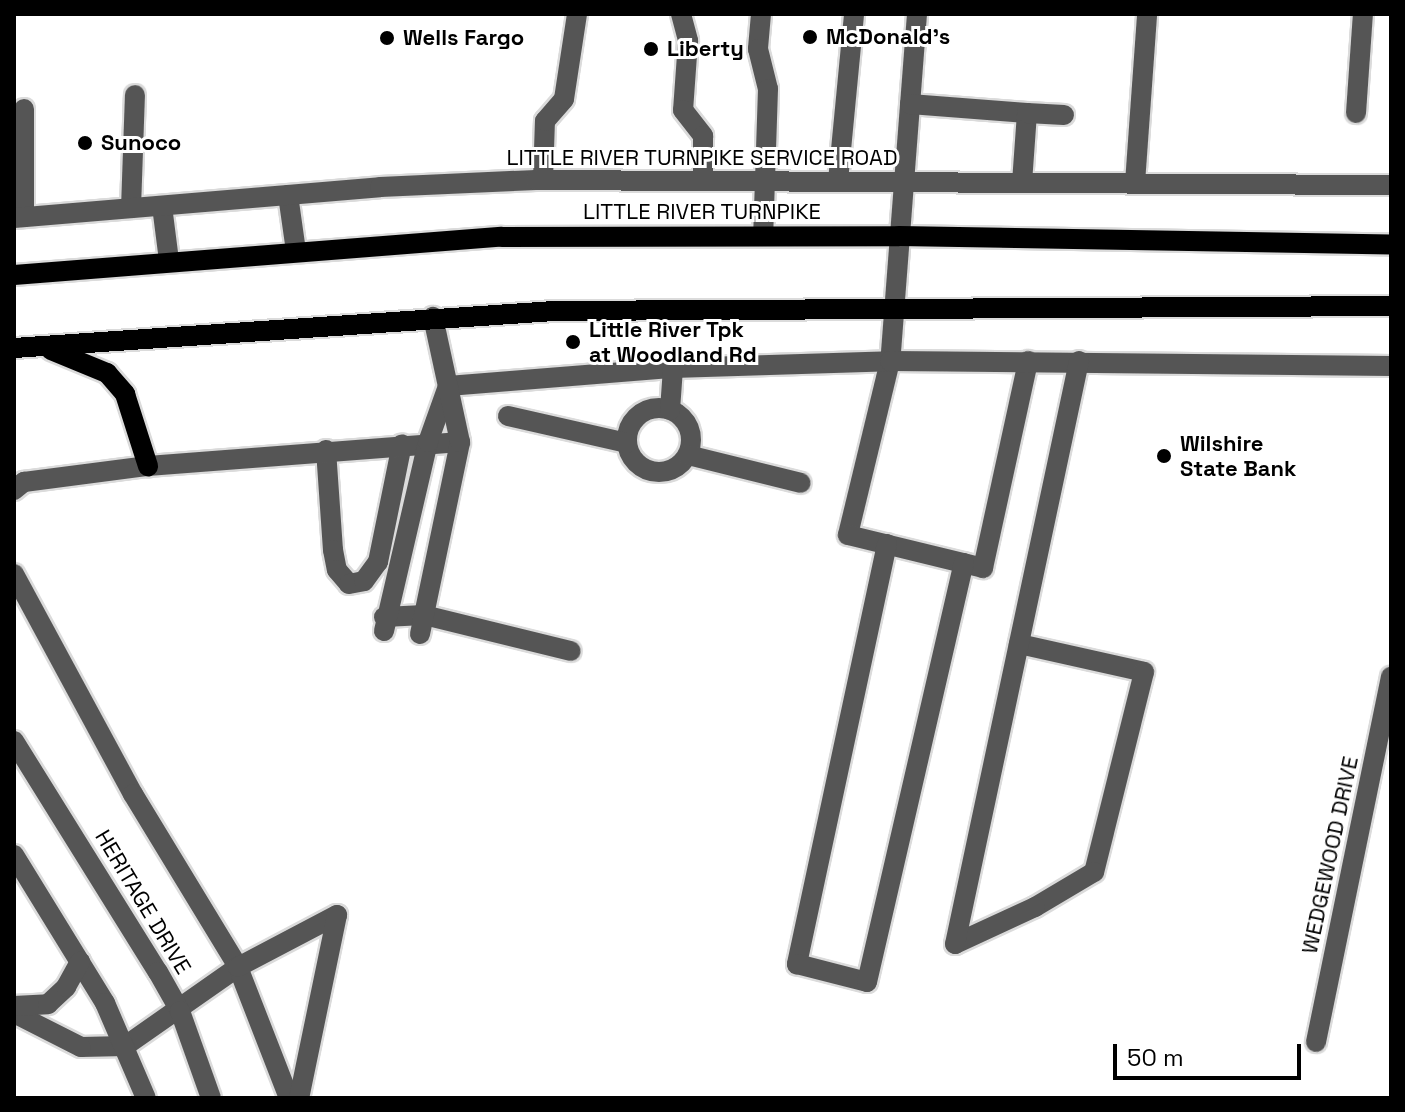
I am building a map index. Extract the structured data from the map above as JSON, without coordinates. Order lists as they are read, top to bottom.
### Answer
{
  "streets": {
    "main road": ["LITTLE RIVER TURNPIKE"],
    "street": ["LITTLE RIVER TURNPIKE SERVICE ROAD", "WEDGEWOOD DRIVE", "HERITAGE DRIVE"]
  },
  "places": [
    "McDonald's",
    "Wells Fargo",
    "Liberty",
    "Sunoco",
    "Little River Tpk at Woodland Rd",
    "Wilshire State Bank"
  ],
  "scale_bar": "50 m"
}
